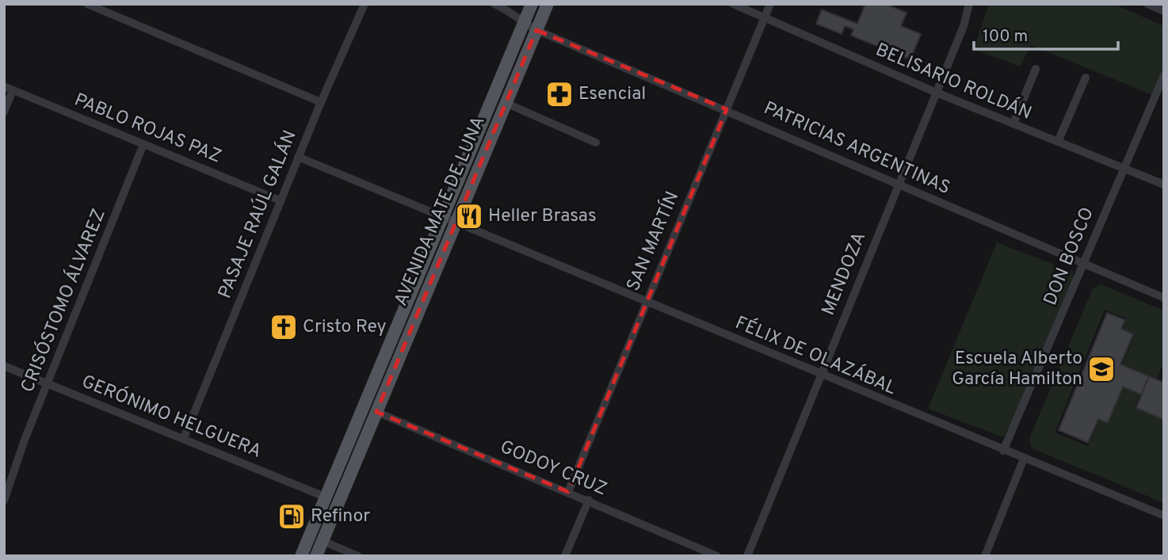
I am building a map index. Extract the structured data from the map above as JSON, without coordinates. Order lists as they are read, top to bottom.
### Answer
{
  "streets": {
    "main road": ["AVENIDA MATE DE LUNA"],
    "street": [
      "BELISARIO ROLDÁN",
      "PABLO ROJAS PAZ",
      "PATRICIAS ARGENTINAS",
      "PASAJE RAÚL GALÁN",
      "SAN MARTÍN",
      "DON BOSCO",
      "MENDOZA",
      "CRISÓSTOMO ÁLVAREZ",
      "FÉLIX DE OLAZÁBAL",
      "GERÓNIMO HELGUERA",
      "GODOY CRUZ"
    ]
  },
  "crossings": [
    ["BELISARIO ROLDÁN", "SAN MARTÍN"],
    ["BELISARIO ROLDÁN", "DON BOSCO"],
    ["BELISARIO ROLDÁN", "MENDOZA"],
    ["PABLO ROJAS PAZ", "PASAJE RAÚL GALÁN"],
    ["PABLO ROJAS PAZ", "CRISÓSTOMO ÁLVAREZ"],
    ["PATRICIAS ARGENTINAS", "AVENIDA MATE DE LUNA"],
    ["PATRICIAS ARGENTINAS", "SAN MARTÍN"],
    ["PATRICIAS ARGENTINAS", "DON BOSCO"],
    ["PATRICIAS ARGENTINAS", "MENDOZA"],
    ["AVENIDA MATE DE LUNA", "FÉLIX DE OLAZÁBAL"],
    ["AVENIDA MATE DE LUNA", "GERÓNIMO HELGUERA"],
    ["AVENIDA MATE DE LUNA", "GODOY CRUZ"],
    ["PASAJE RAÚL GALÁN", "GERÓNIMO HELGUERA"],
    ["SAN MARTÍN", "FÉLIX DE OLAZÁBAL"],
    ["SAN MARTÍN", "GODOY CRUZ"],
    ["DON BOSCO", "FÉLIX DE OLAZÁBAL"],
    ["MENDOZA", "FÉLIX DE OLAZÁBAL"],
    ["CRISÓSTOMO ÁLVAREZ", "GERÓNIMO HELGUERA"]
  ],
  "places": {
    "pharmacy": ["Esencial"],
    "restaurant": ["Heller Brasas"],
    "church": ["Cristo Rey"],
    "school or university": ["Escuela Alberto García Hamilton"],
    "fuel station": ["Refinor"]
  },
  "scale_bar": "100 m"
}
